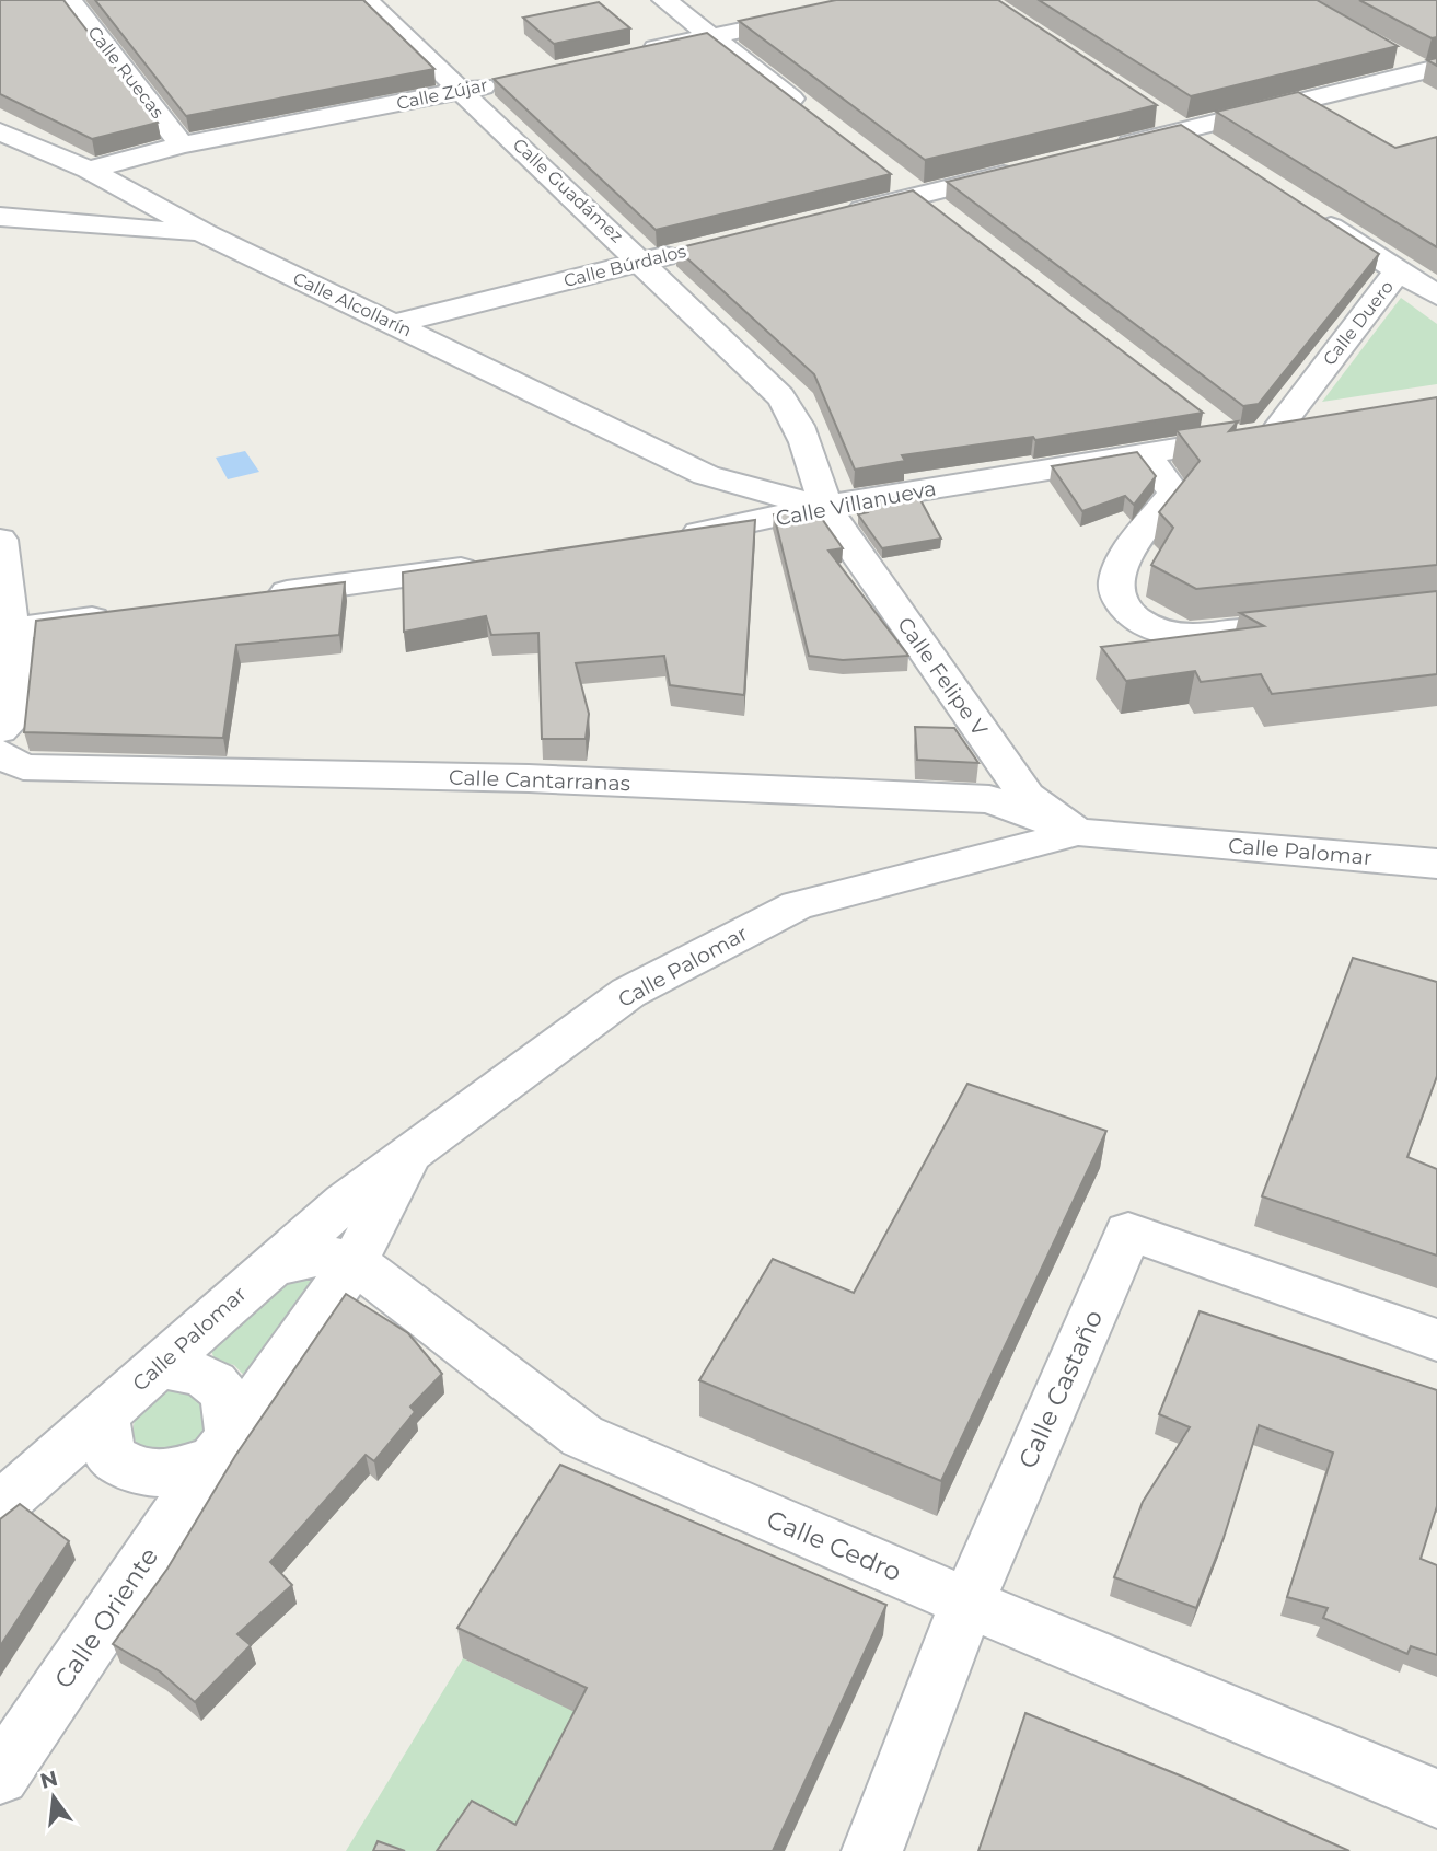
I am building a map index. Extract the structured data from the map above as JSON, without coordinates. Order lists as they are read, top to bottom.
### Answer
{
  "streets": {
    "street": [
      "Calle Ruecas",
      "Calle Zújar",
      "Calle Guadámez",
      "Calle Búrdalos",
      "Calle Alcollarín",
      "Calle Duero",
      "Calle Villanueva",
      "Calle Felipe V",
      "Calle Cantarranas",
      "Calle Palomar",
      "Calle Castaño",
      "Calle Cedro",
      "Calle Oriente"
    ]
  },
  "crossings": [
    ["Calle Ruecas", "Calle Zújar"],
    ["Calle Zújar", "Calle Guadámez"],
    ["Calle Zújar", "Calle Alcollarín"],
    ["Calle Guadámez", "Calle Búrdalos"],
    ["Calle Guadámez", "Calle Alcollarín"],
    ["Calle Guadámez", "Calle Villanueva"],
    ["Calle Guadámez", "Calle Felipe V"],
    ["Calle Búrdalos", "Calle Alcollarín"],
    ["Calle Alcollarín", "Calle Villanueva"],
    ["Calle Alcollarín", "Calle Felipe V"],
    ["Calle Duero", "Calle Villanueva"],
    ["Calle Villanueva", "Calle Felipe V"],
    ["Calle Felipe V", "Calle Cantarranas"],
    ["Calle Felipe V", "Calle Palomar"],
    ["Calle Cantarranas", "Calle Palomar"],
    ["Calle Palomar", "Calle Cedro"],
    ["Calle Palomar", "Calle Oriente"],
    ["Calle Castaño", "Calle Cedro"],
    ["Calle Cedro", "Calle Oriente"]
  ],
  "north": "top"
}
